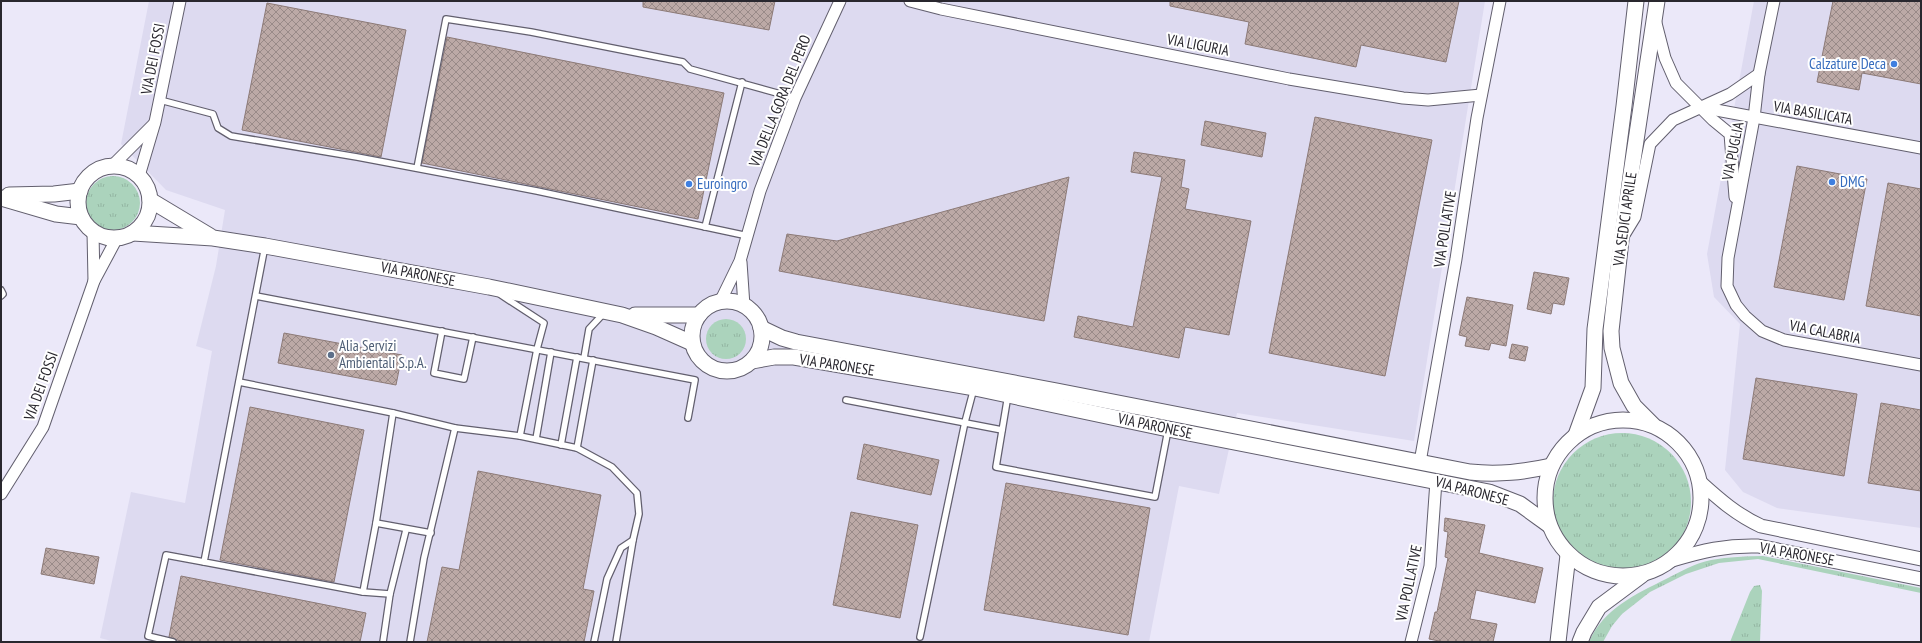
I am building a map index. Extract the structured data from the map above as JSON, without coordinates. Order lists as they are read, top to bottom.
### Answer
{
  "streets": {
    "main road": ["VIA SEDICI APRILE", "VIA PARONESE"],
    "street": [
      "VIA LIGURIA",
      "VIA DEI FOSSI",
      "VIA DELLA GORA DEL PERO",
      "VIA BASILICATA",
      "VIA PUGLIA",
      "VIA POLLATIVE",
      "VIA CALABRIA"
    ]
  },
  "crossings": [
    ["VIA LIGURIA", "VIA POLLATIVE"],
    ["VIA DEI FOSSI", "VIA PARONESE"],
    ["VIA DELLA GORA DEL PERO", "VIA PARONESE"],
    ["VIA BASILICATA", "VIA PUGLIA"],
    ["VIA PUGLIA", "VIA CALABRIA"],
    ["VIA SEDICI APRILE", "VIA PARONESE"],
    ["VIA POLLATIVE", "VIA PARONESE"]
  ],
  "places": [
    "Calzature Deca",
    "DMG",
    "Euroingro",
    "Alia Servizi Ambientali S.p.A."
  ]
}
